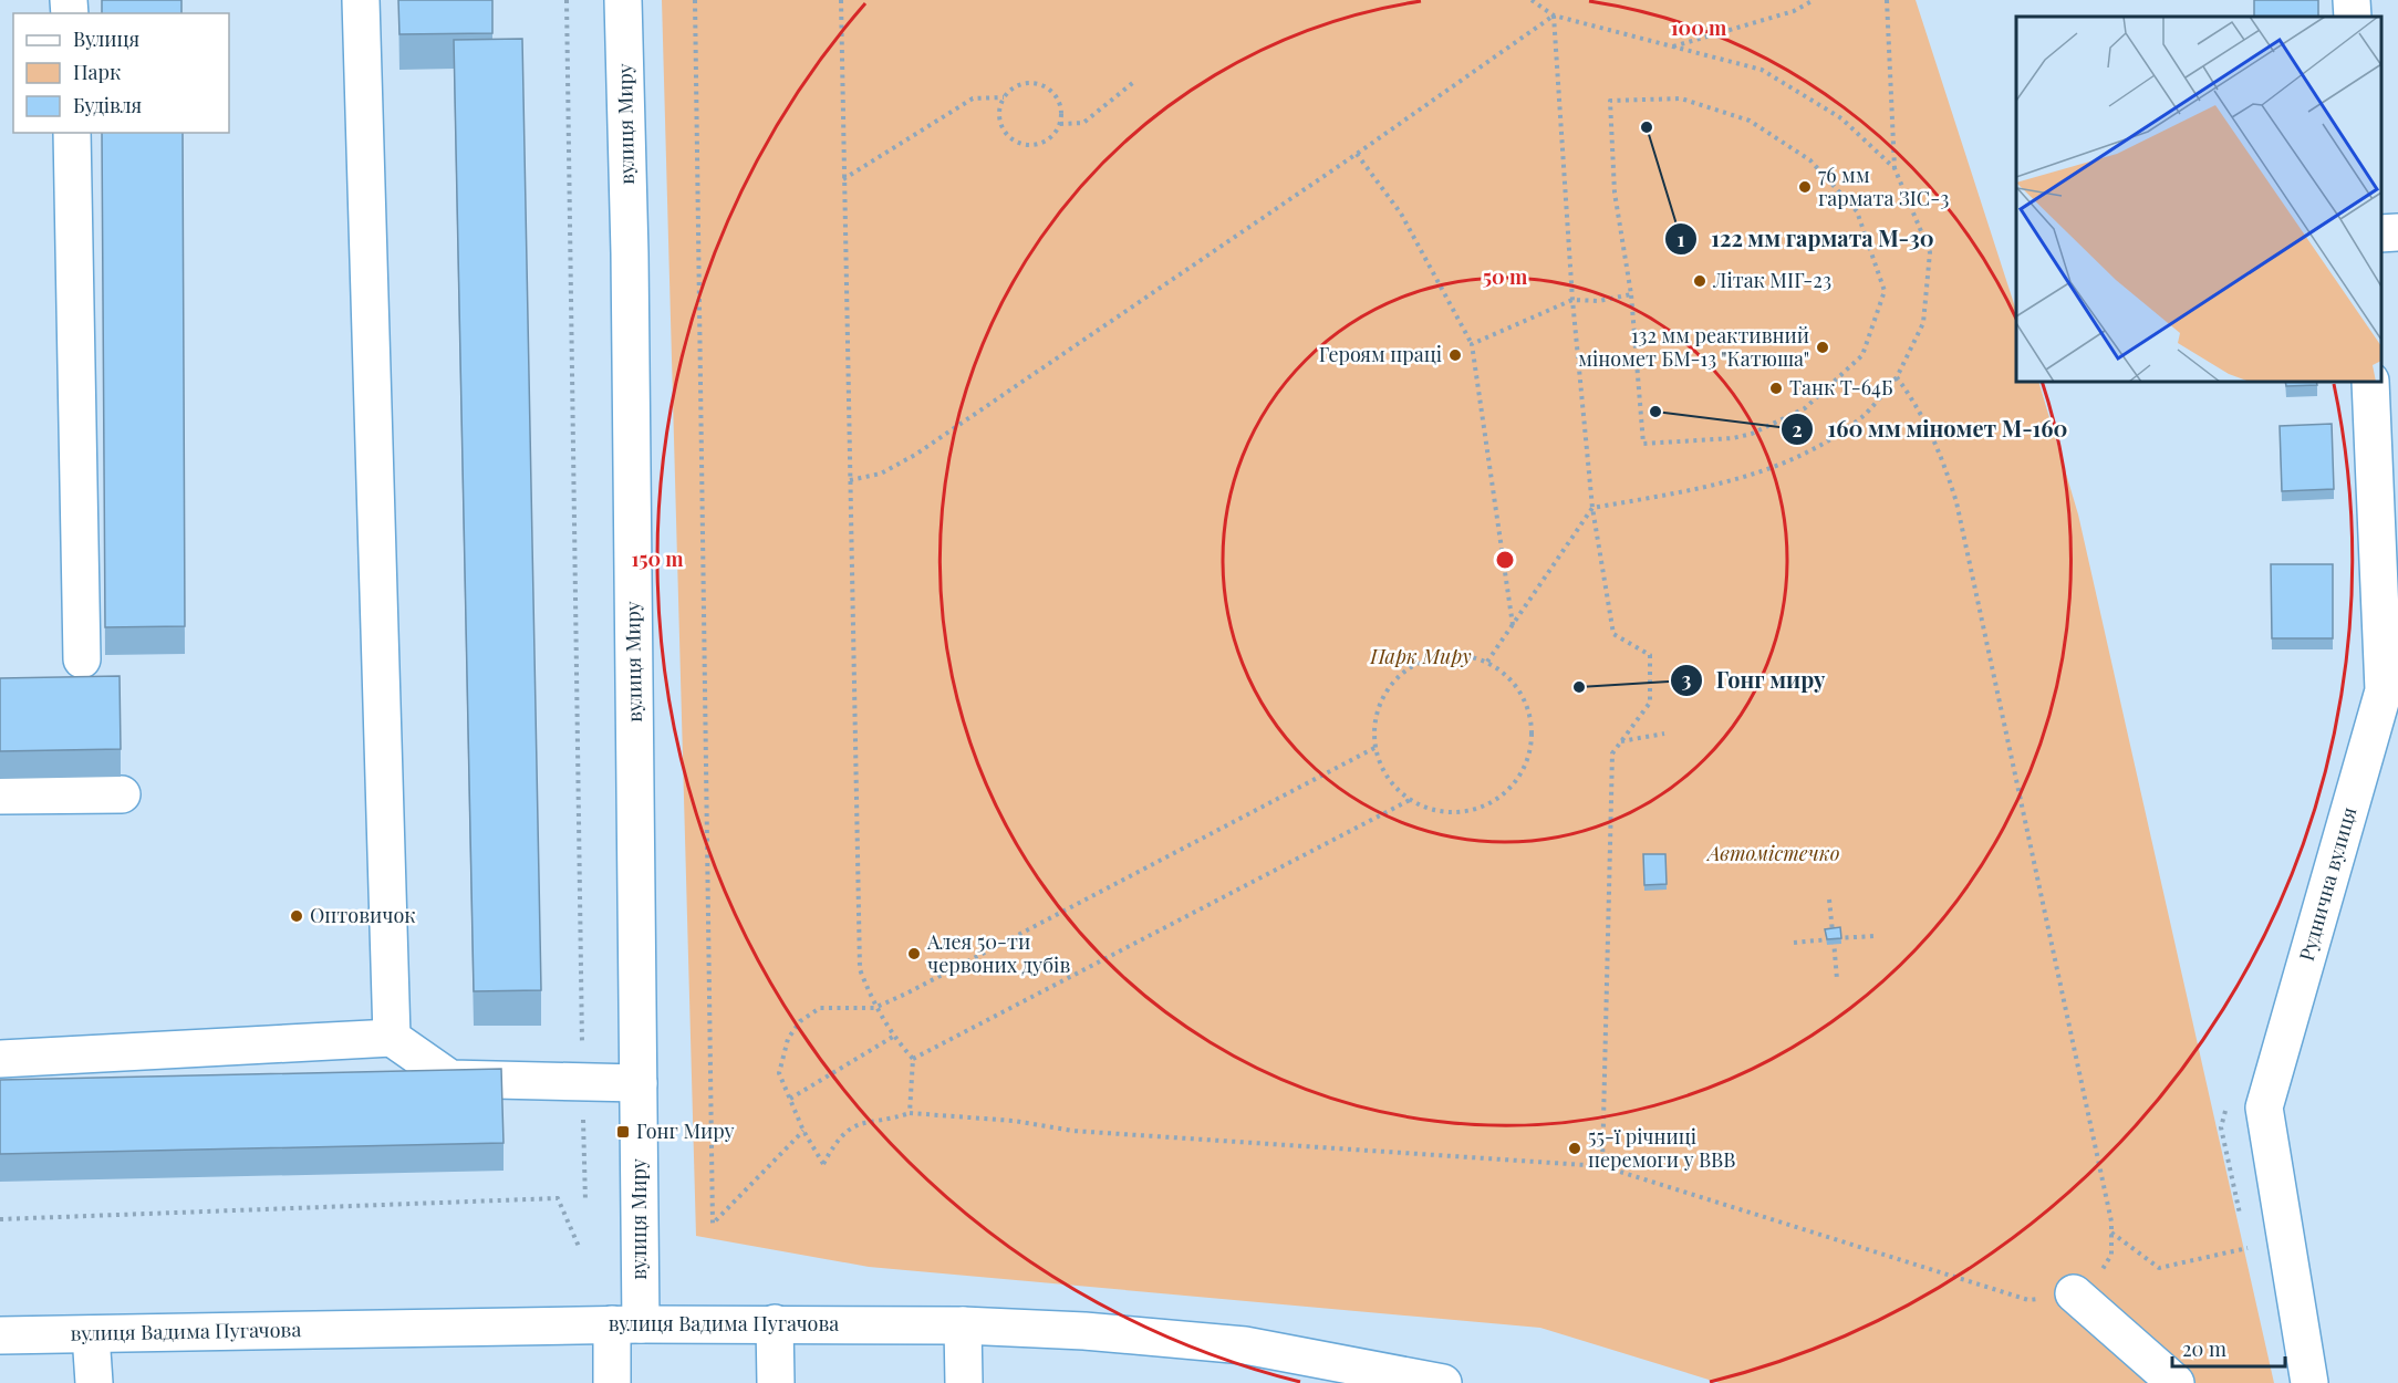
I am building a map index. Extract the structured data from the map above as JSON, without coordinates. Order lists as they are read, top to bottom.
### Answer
{
  "streets": {
    "street": ["вулиця Миру", "Руднична вулиця", "вулиця Вадима Пугачова"]
  },
  "crossings": [
    ["вулиця Миру", "вулиця Вадима Пугачова"]
  ],
  "parks": ["Парк Миру", "Автомістечко"],
  "places": {
    "other": [
      "122 мм гармата М-30",
      "76 мм гармата ЗІС-3",
      "Літак МІГ-23",
      "132 мм реактивний міномет БМ-13 \"Катюша\"",
      "Героям працi",
      "Танк Т-64Б",
      "160 мм міномет М-160",
      "Гонг миру",
      "Оптовичок",
      "Алея 50-ти червоних дубів",
      "55-ї річниці перемоги у ВВВ"
    ],
    "transit": ["Гонг Миру"]
  },
  "legend": ["Вулиця", "Парк", "Будівля"],
  "scale_bar": "20 m",
  "rings": ["100 m", "50 m", "150 m"]
}
